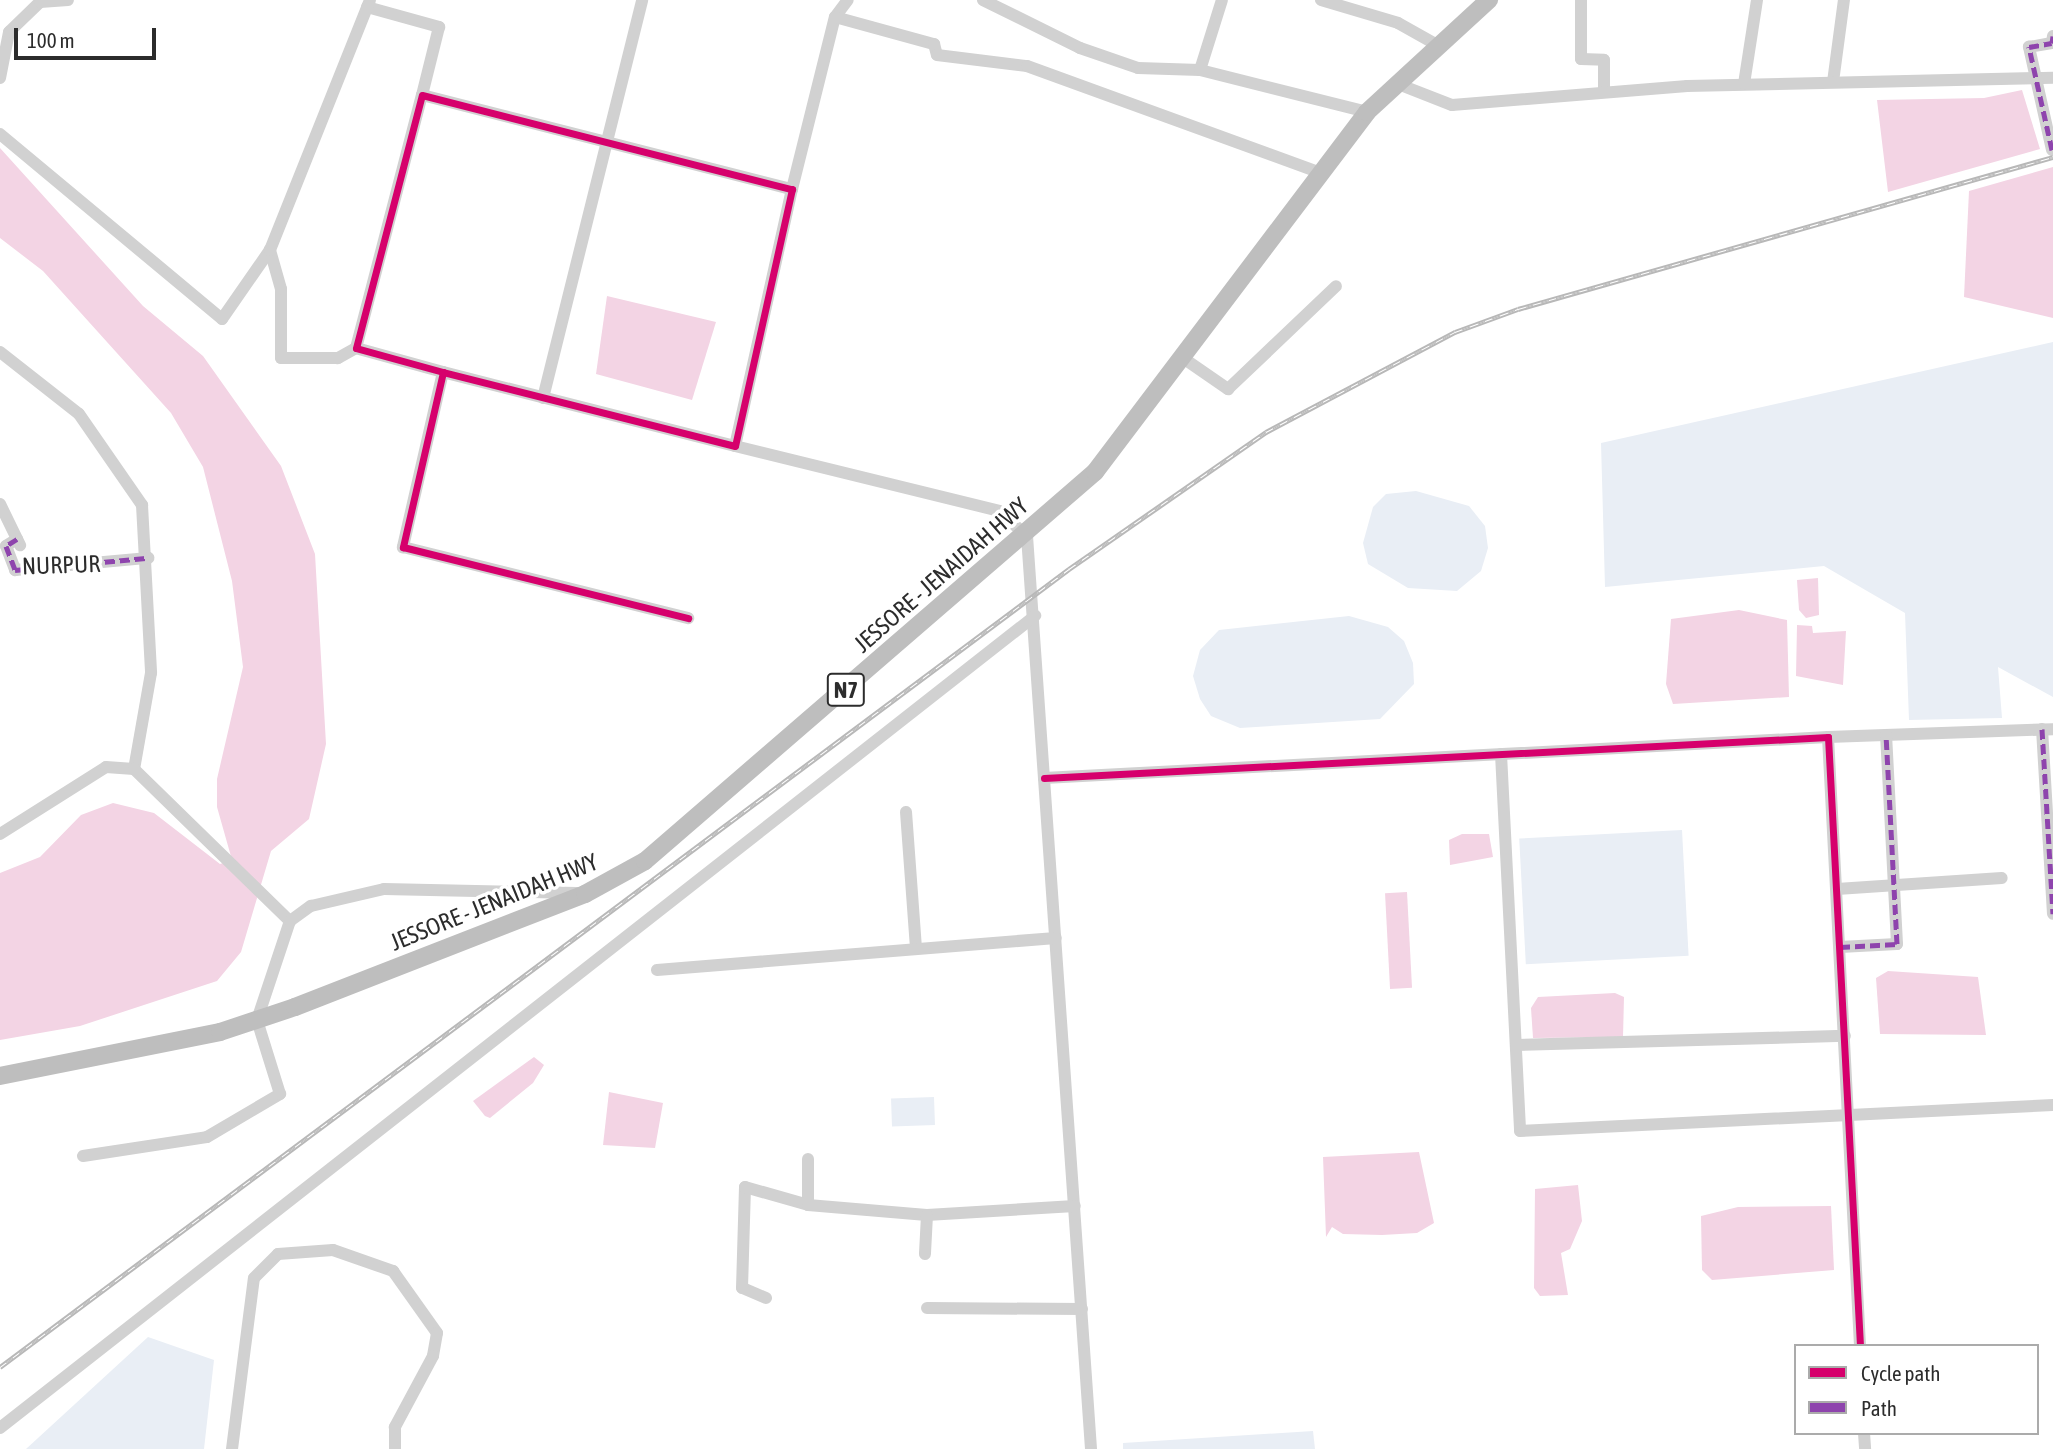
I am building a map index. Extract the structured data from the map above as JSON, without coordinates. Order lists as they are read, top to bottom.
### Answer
{
  "streets": {
    "highway": ["JESSORE - JENAIDAH HWY", "N7"],
    "street": ["NURPUR"]
  },
  "legend": ["Cycle path", "Path"],
  "scale_bar": "100 m"
}
